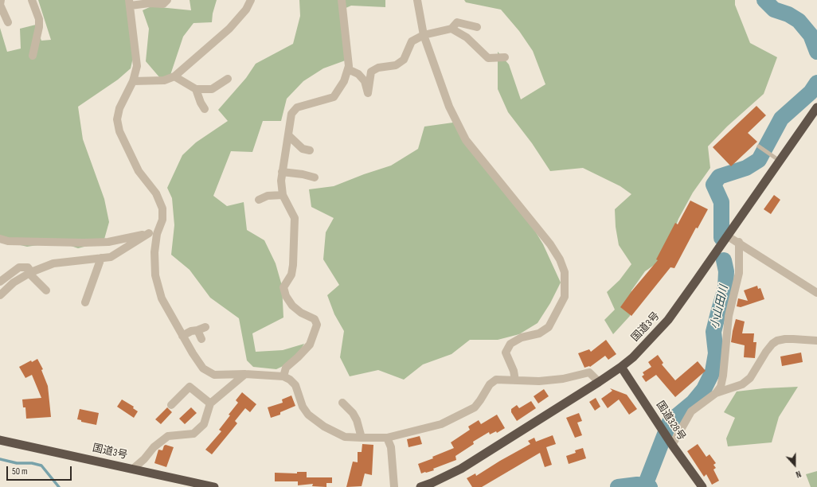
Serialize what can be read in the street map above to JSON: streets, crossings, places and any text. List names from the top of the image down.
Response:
{
  "streets": {
    "highway": ["国道3号", "国道328号"]
  },
  "crossings": [
    ["国道3号", "国道328号"]
  ],
  "water": ["小山田川"],
  "scale_bar": "50 m",
  "north": "bottom"
}
